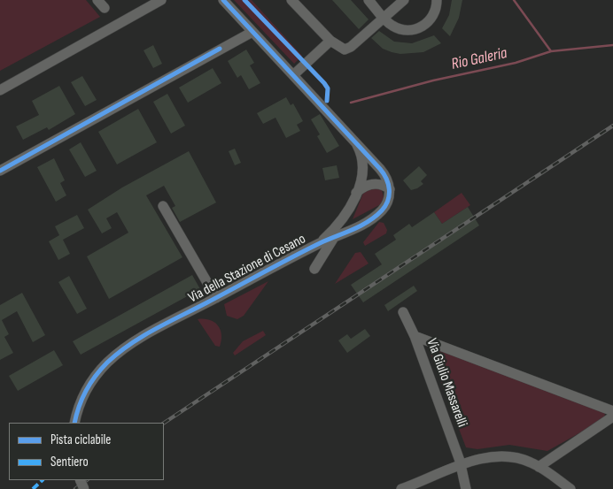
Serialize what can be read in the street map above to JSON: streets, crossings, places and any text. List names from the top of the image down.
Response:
{
  "streets": {
    "street": ["Via della Stazione di Cesano", "Via Giulio Massarelli"]
  },
  "water": ["Rio Galeria"],
  "legend": ["Pista ciclabile", "Sentiero"]
}
